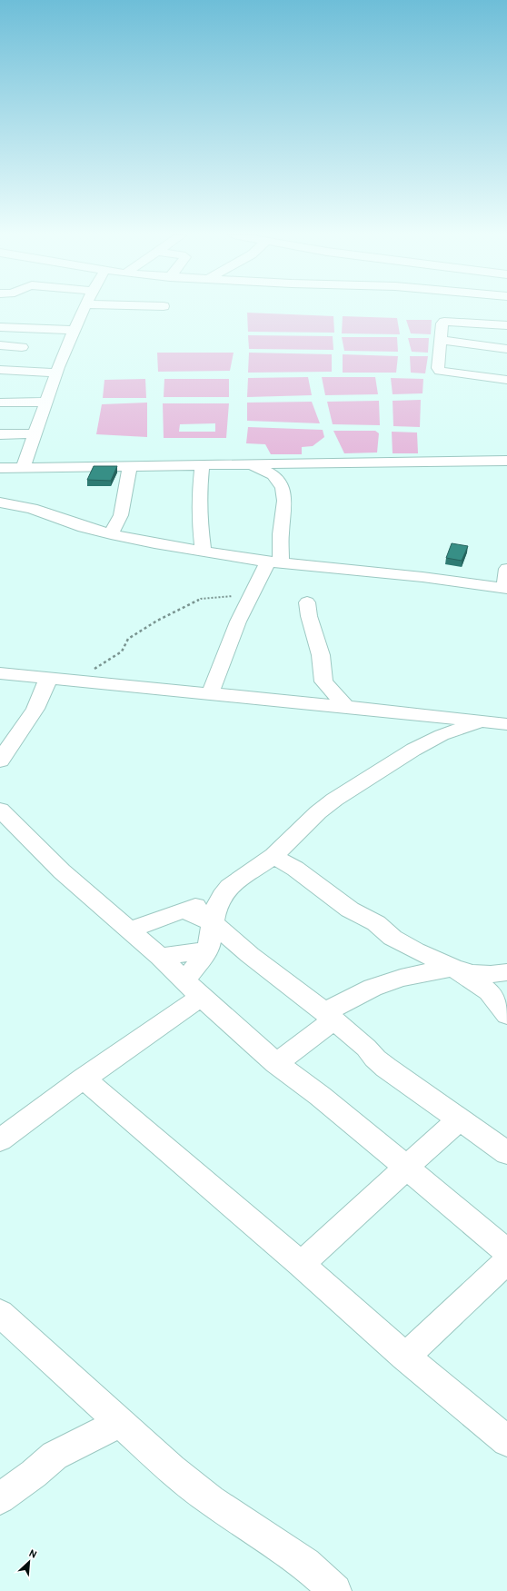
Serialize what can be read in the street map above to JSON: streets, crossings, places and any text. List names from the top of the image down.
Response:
{
  "north": "top right"
}
